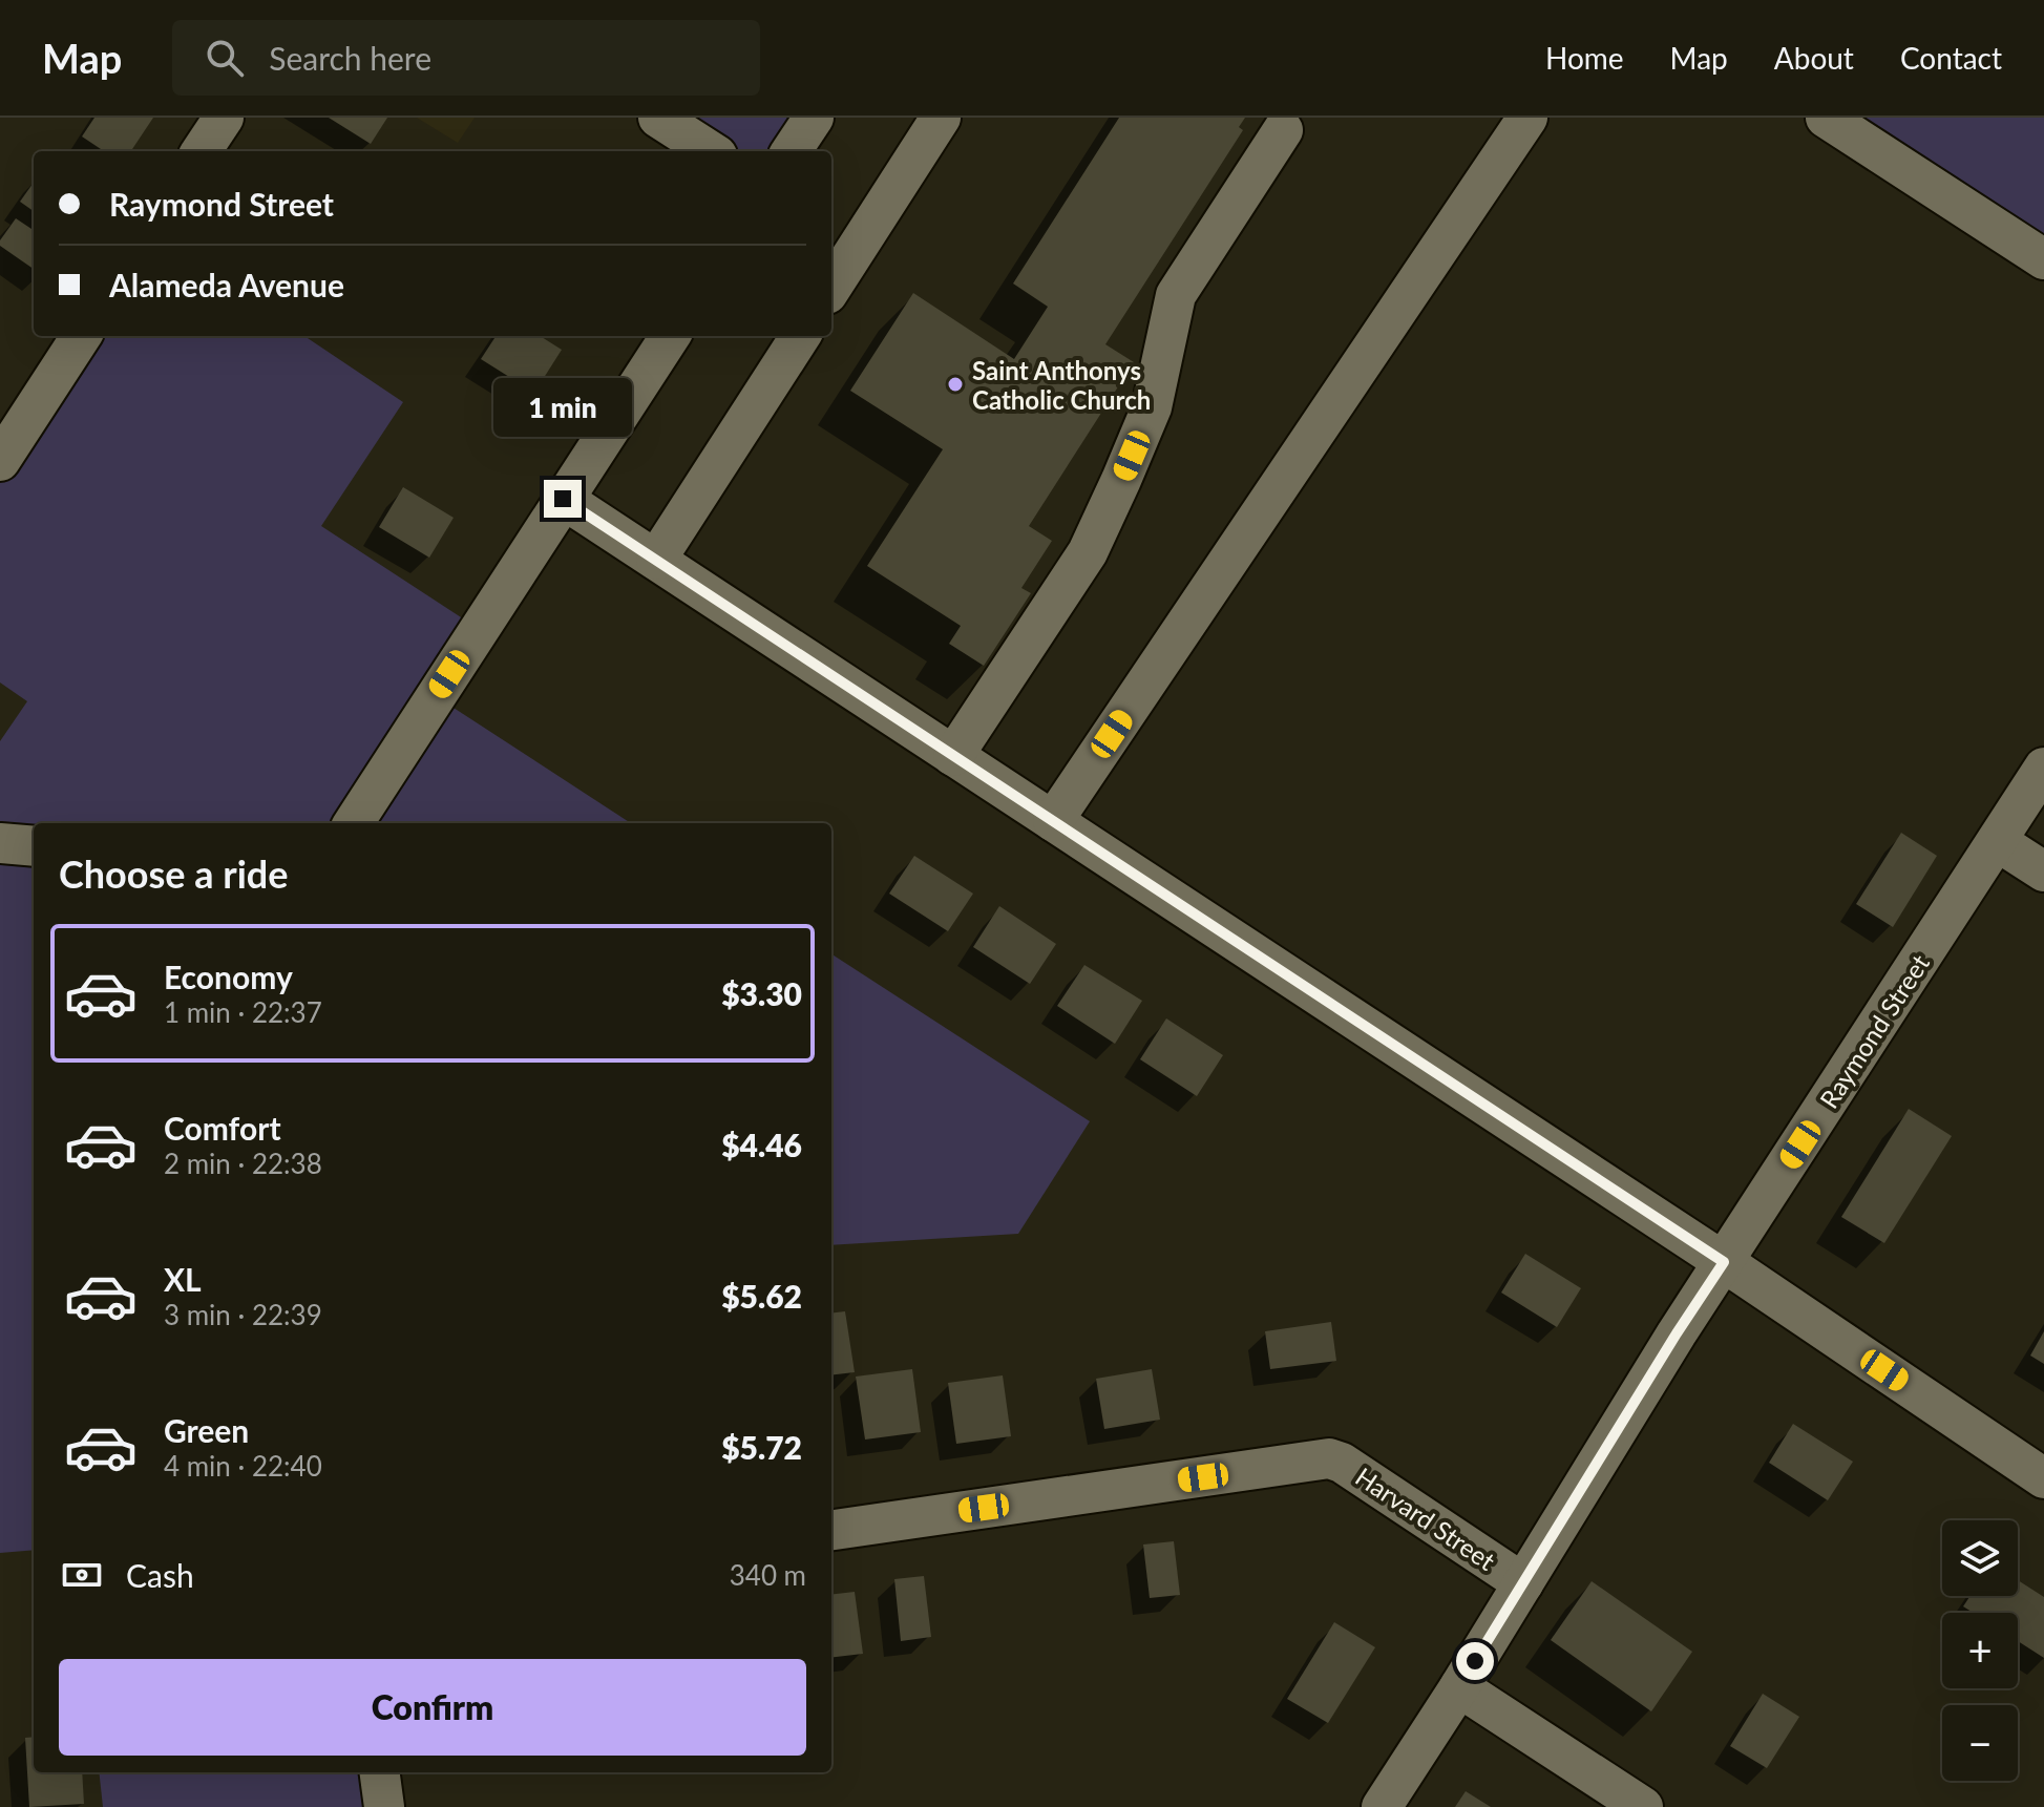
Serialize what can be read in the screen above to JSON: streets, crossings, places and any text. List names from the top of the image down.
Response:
{
  "streets": {
    "street": ["Raymond Street", "Harvard Street"]
  },
  "crossings": [
    ["Raymond Street", "Harvard Street"]
  ],
  "places": ["Saint Anthonys Catholic Church"],
  "page": {
    "header": "Map",
    "search": "Search here",
    "nav": [
      "Home",
      "Map",
      "About",
      "Contact"
    ],
    "banner": ["Raymond Street", "Alameda Avenue"],
    "bubble": "1 min",
    "heading": "Choose a ride",
    "list": [
      {
        "name": "Economy",
        "note": "1 min · 22:37",
        "value": "$3.30"
      },
      {
        "name": "Comfort",
        "note": "2 min · 22:38",
        "value": "$4.46"
      },
      {
        "name": "XL",
        "note": "3 min · 22:39",
        "value": "$5.62"
      },
      {
        "name": "Green",
        "note": "4 min · 22:40",
        "value": "$5.72"
      }
    ],
    "map_buttons": ["+", "−"],
    "pay": ["Cash", "340 m"],
    "buttons": "Confirm"
  }
}
